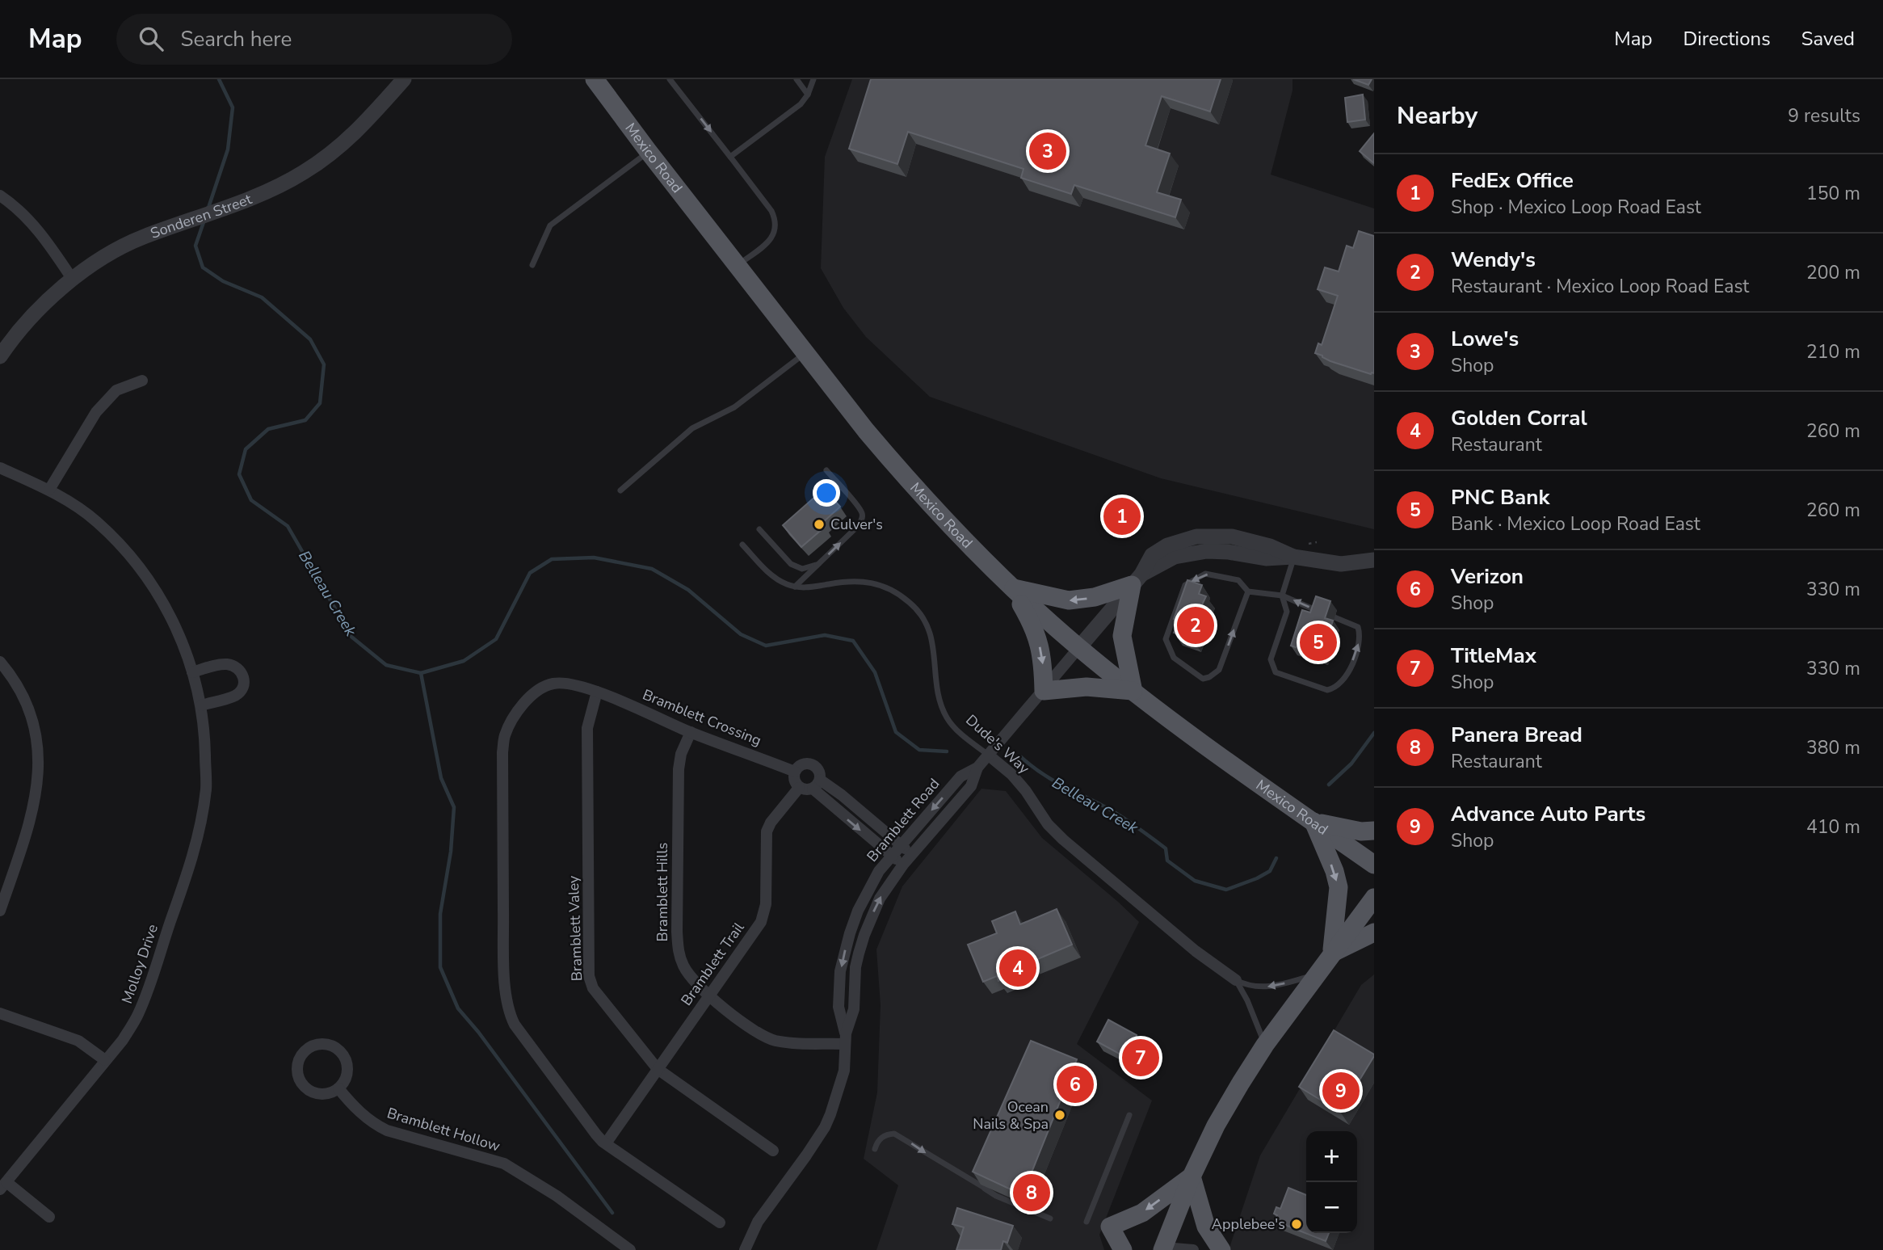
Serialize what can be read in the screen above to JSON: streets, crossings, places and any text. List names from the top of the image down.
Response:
{
  "streets": {
    "main road": ["Mexico Road"],
    "street": [
      "Sonderen Street",
      "Bramblett Crossing",
      "Dude's Way",
      "Bramblett Road",
      "Bramblett Hills",
      "Bramblett Valey",
      "Molloy Drive",
      "Bramblett Trail",
      "Bramblett Hollow"
    ]
  },
  "crossings": [
    ["Mexico Road", "Bramblett Road"],
    ["Bramblett Crossing", "Bramblett Hills"],
    ["Bramblett Crossing", "Bramblett Valey"],
    ["Bramblett Crossing", "Bramblett Trail"],
    ["Dude's Way", "Bramblett Road"],
    ["Bramblett Road", "Bramblett Hills"],
    ["Bramblett Hills", "Bramblett Trail"],
    ["Bramblett Valey", "Bramblett Trail"]
  ],
  "water": ["Belleau Creek"],
  "places": ["Culver's", "Ocean Nails & Spa", "Applebee's"],
  "page": {
    "header": "Map",
    "search": "Search here",
    "nav": ["Map", "Directions", "Saved"],
    "heading": ["Nearby", "9 results"],
    "pins": [
      "3",
      "1",
      "2",
      "5",
      "4",
      "7",
      "6",
      "9",
      "8"
    ],
    "list": [
      {
        "mark": "1",
        "name": "FedEx Office",
        "note": "Shop · Mexico Loop Road East",
        "value": "150 m"
      },
      {
        "mark": "2",
        "name": "Wendy's",
        "note": "Restaurant · Mexico Loop Road East",
        "value": "200 m"
      },
      {
        "mark": "3",
        "name": "Lowe's",
        "note": "Shop",
        "value": "210 m"
      },
      {
        "mark": "4",
        "name": "Golden Corral",
        "note": "Restaurant",
        "value": "260 m"
      },
      {
        "mark": "5",
        "name": "PNC Bank",
        "note": "Bank · Mexico Loop Road East",
        "value": "260 m"
      },
      {
        "mark": "6",
        "name": "Verizon",
        "note": "Shop",
        "value": "330 m"
      },
      {
        "mark": "7",
        "name": "TitleMax",
        "note": "Shop",
        "value": "330 m"
      },
      {
        "mark": "8",
        "name": "Panera Bread",
        "note": "Restaurant",
        "value": "380 m"
      },
      {
        "mark": "9",
        "name": "Advance Auto Parts",
        "note": "Shop",
        "value": "410 m"
      }
    ],
    "map_buttons": ["+", "−"]
  }
}
